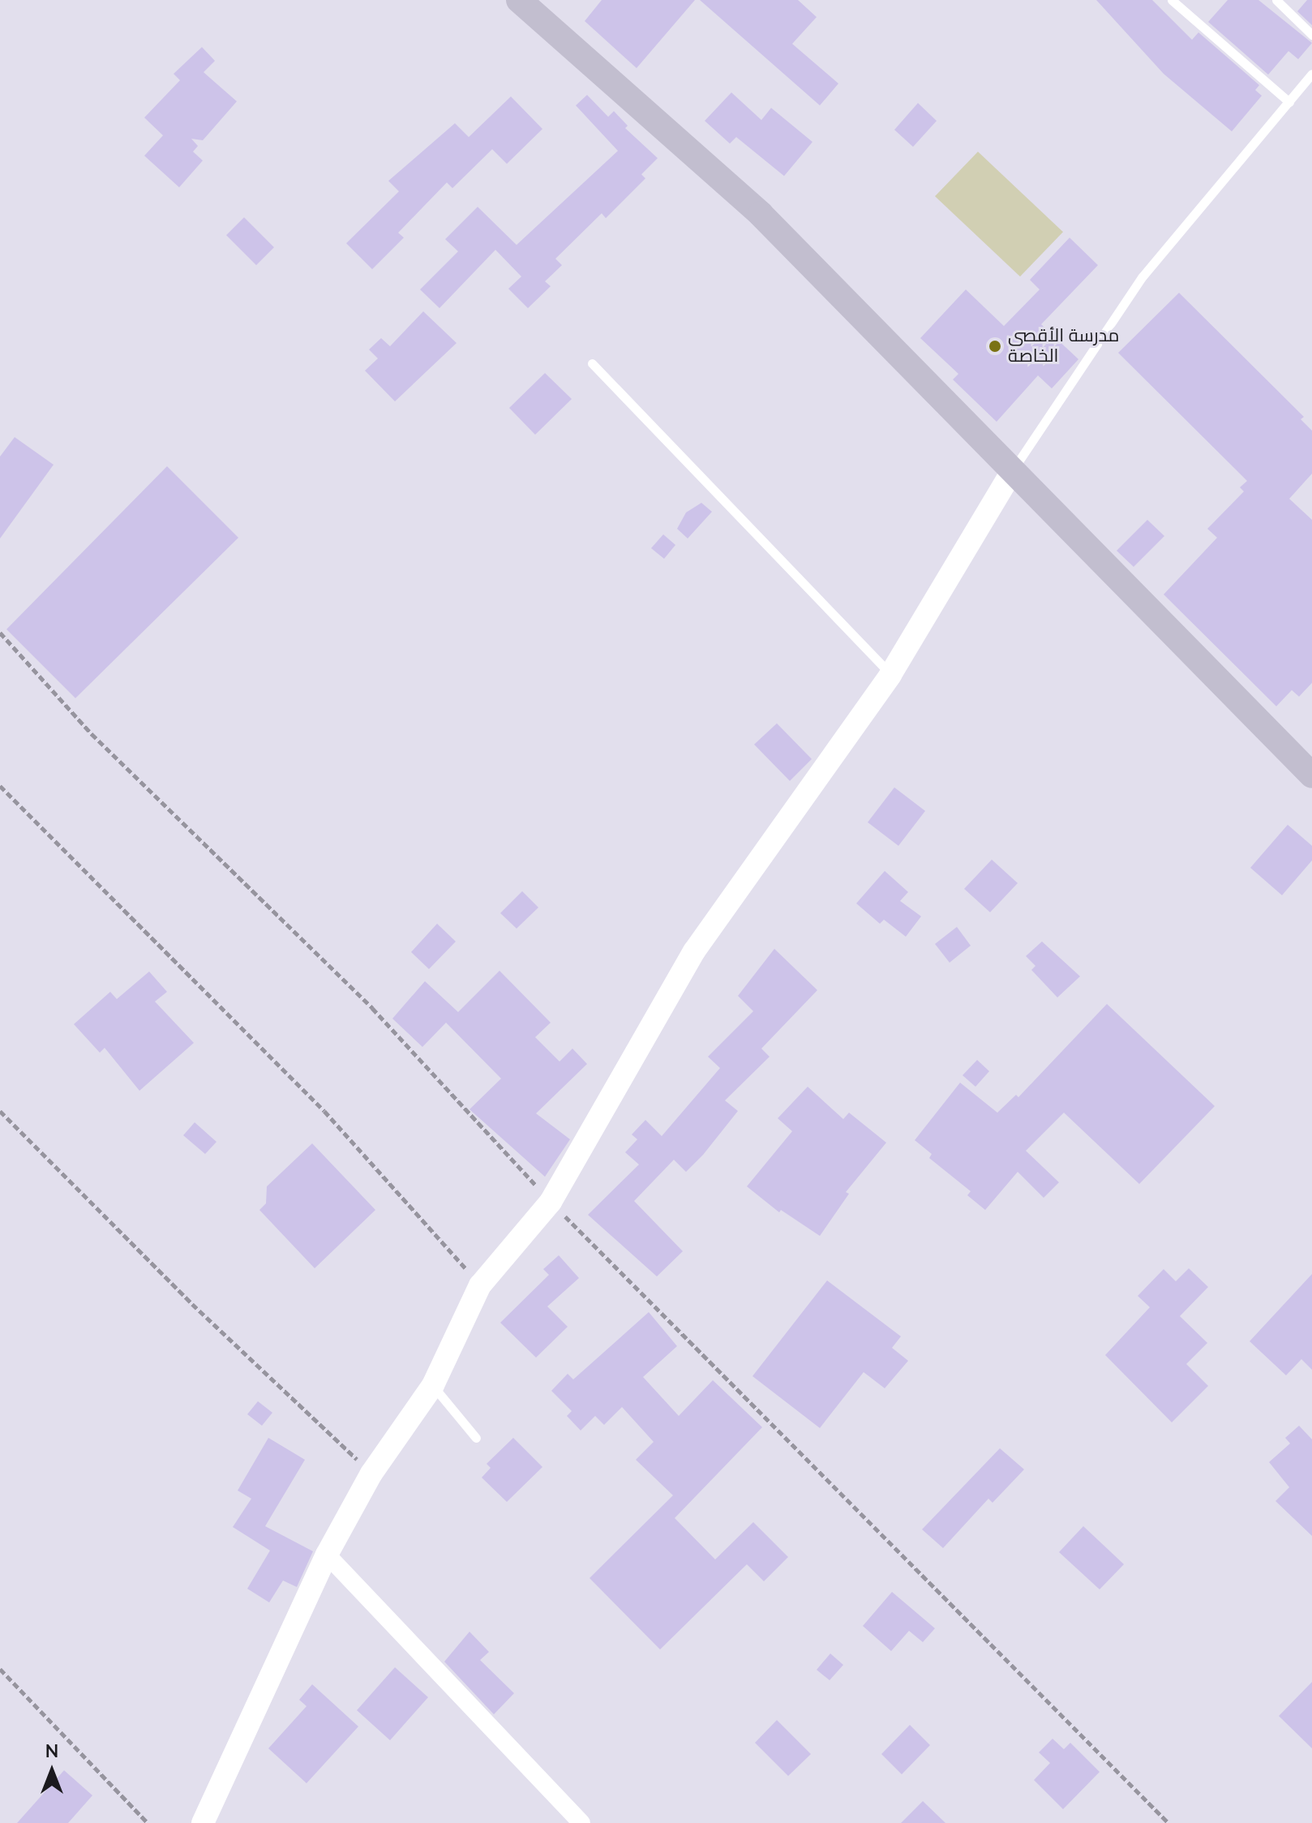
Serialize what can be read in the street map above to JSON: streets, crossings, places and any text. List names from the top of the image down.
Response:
{
  "places": ["مدرسة الأقصى الخاصة"],
  "north": "top"
}
